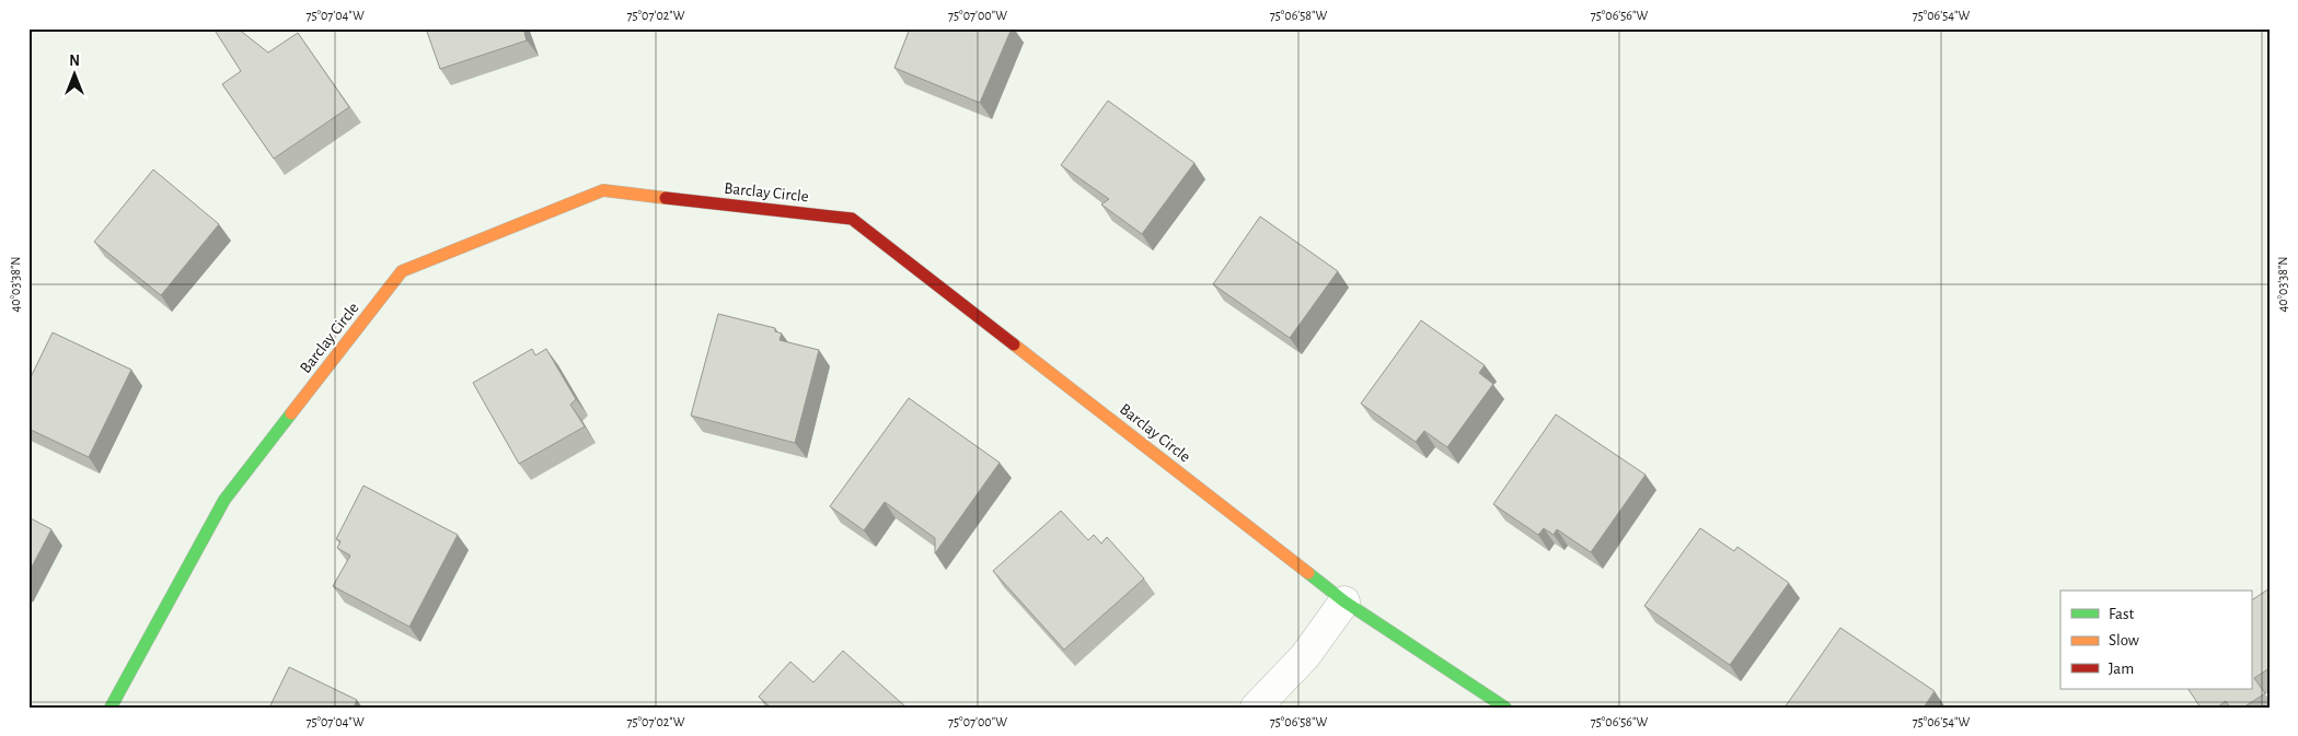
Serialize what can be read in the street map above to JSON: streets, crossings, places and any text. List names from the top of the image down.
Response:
{
  "streets": {
    "street": ["Barclay Circle"]
  },
  "legend": ["Fast", "Slow", "Jam"],
  "north": "top",
  "coordinates": [
    "75°07'04\"W",
    "75°07'02\"W",
    "75°07'00\"W",
    "75°06'58\"W",
    "75°06'56\"W",
    "75°06'54\"W",
    "40°03'38\"N"
  ]
}
